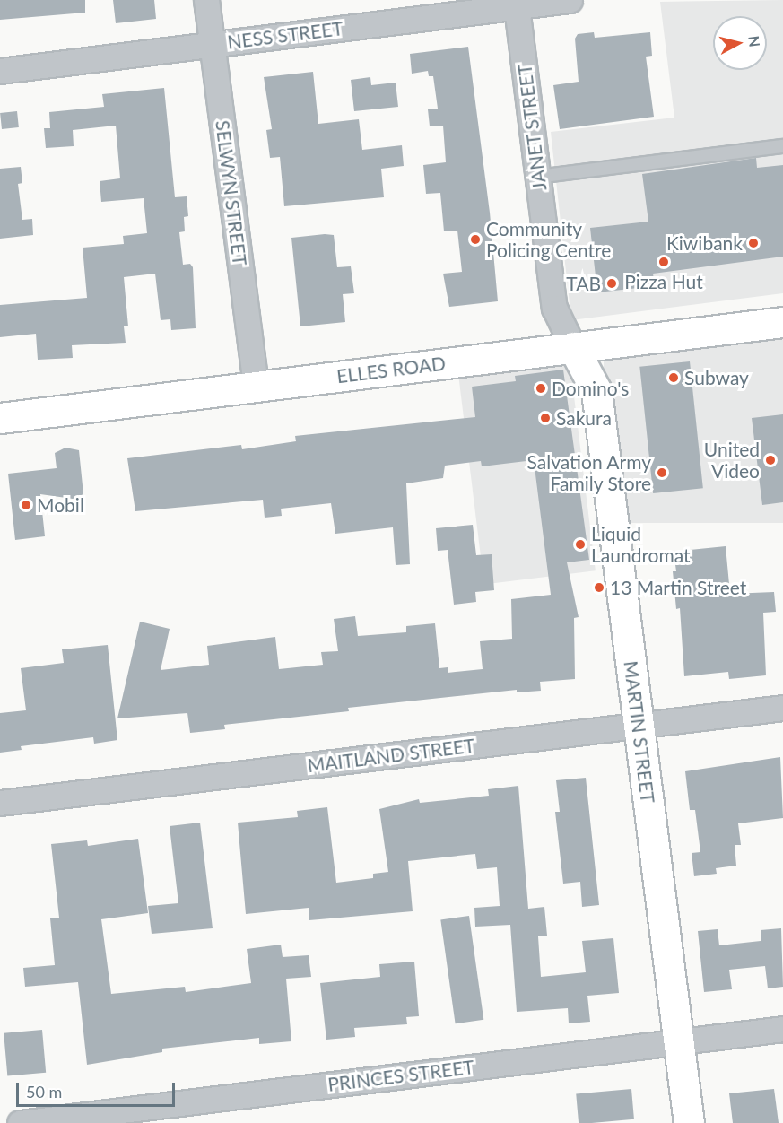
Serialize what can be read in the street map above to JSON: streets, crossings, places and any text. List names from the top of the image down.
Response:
{
  "streets": {
    "main road": ["ELLES ROAD", "MARTIN STREET"],
    "street": [
      "NESS STREET",
      "JANET STREET",
      "SELWYN STREET",
      "MAITLAND STREET",
      "PRINCES STREET"
    ]
  },
  "crossings": [
    ["NESS STREET", "JANET STREET"],
    ["NESS STREET", "SELWYN STREET"],
    ["JANET STREET", "ELLES ROAD"],
    ["JANET STREET", "MARTIN STREET"],
    ["SELWYN STREET", "ELLES ROAD"],
    ["ELLES ROAD", "MARTIN STREET"],
    ["MARTIN STREET", "MAITLAND STREET"],
    ["MARTIN STREET", "PRINCES STREET"]
  ],
  "places": [
    "Community Policing Centre",
    "Kiwibank",
    "Pizza Hut",
    "TAB",
    "Subway",
    "Domino's",
    "Sakura",
    "United Video",
    "Salvation Army Family Store",
    "Mobil",
    "Liquid Laundromat",
    "13 Martin Street"
  ],
  "scale_bar": "50 m",
  "north": "right"
}
